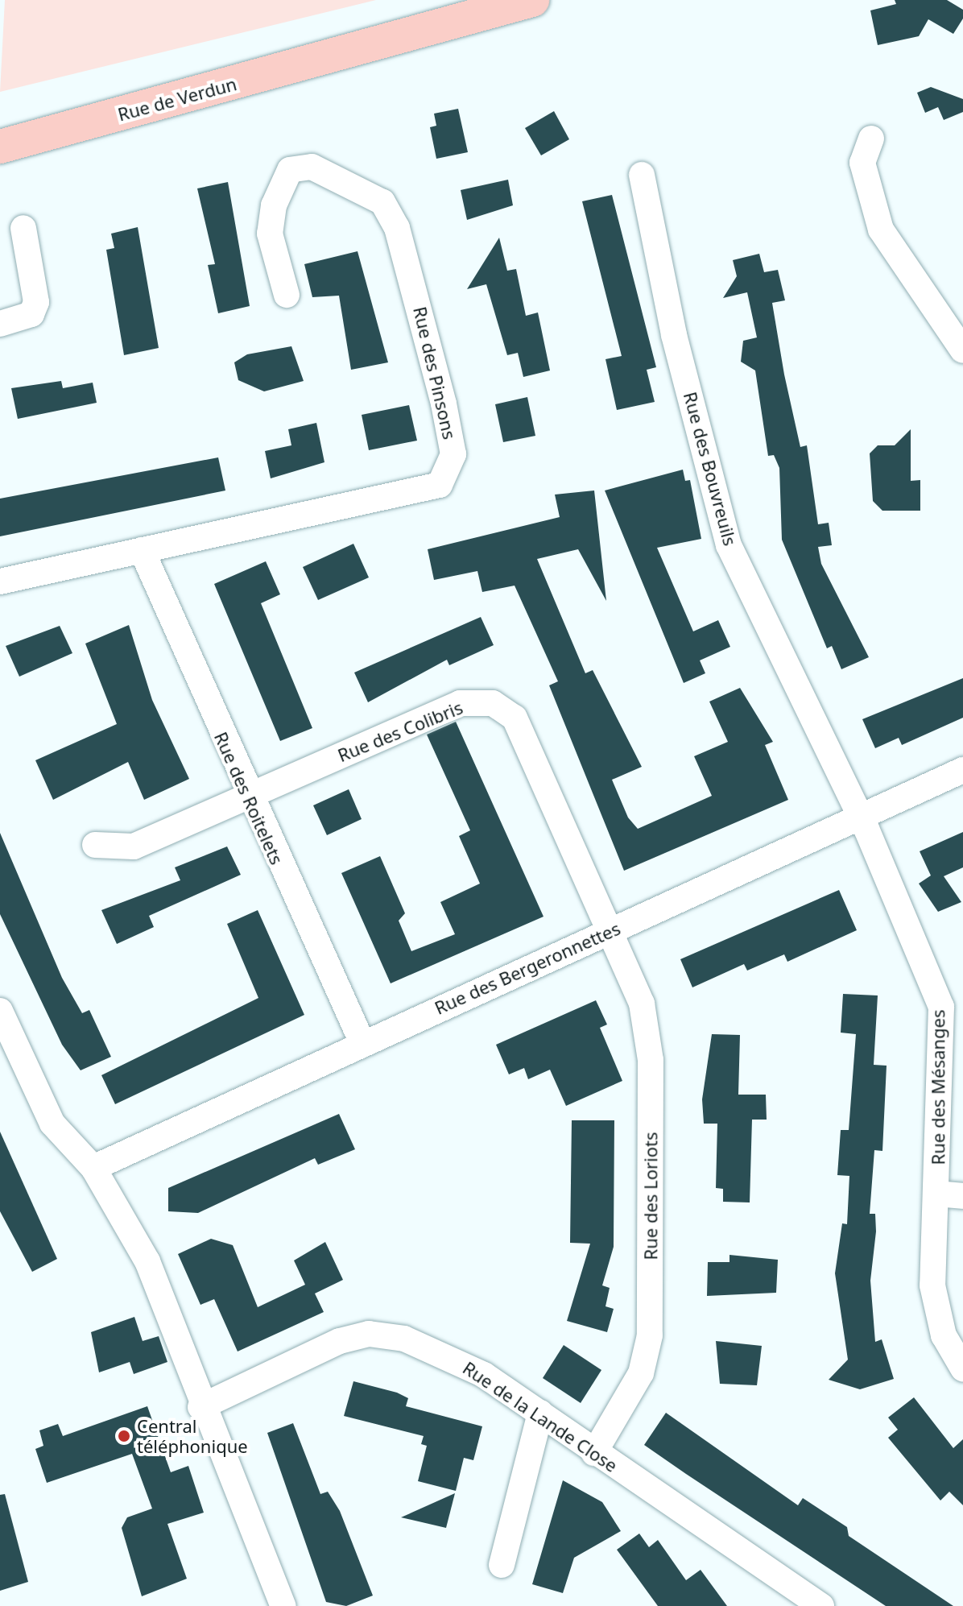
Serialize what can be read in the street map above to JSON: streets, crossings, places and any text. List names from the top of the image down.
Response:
{
  "streets": {
    "main road": ["Rue de Verdun"],
    "street": [
      "Rue des Pinsons",
      "Rue des Bouvreuils",
      "Rue des Colibris",
      "Rue des Roitelets",
      "Rue des Bergeronnettes",
      "Rue des Mésanges",
      "Rue des Loriots",
      "Rue de la Lande Close"
    ]
  },
  "crossings": [
    ["Rue des Pinsons", "Rue des Roitelets"],
    ["Rue des Bouvreuils", "Rue des Bergeronnettes"],
    ["Rue des Bouvreuils", "Rue des Mésanges"],
    ["Rue des Colibris", "Rue des Roitelets"],
    ["Rue des Colibris", "Rue des Bergeronnettes"],
    ["Rue des Colibris", "Rue des Loriots"],
    ["Rue des Roitelets", "Rue des Bergeronnettes"],
    ["Rue des Bergeronnettes", "Rue des Mésanges"],
    ["Rue des Bergeronnettes", "Rue des Loriots"],
    ["Rue des Loriots", "Rue de la Lande Close"]
  ],
  "places": ["Central téléphonique"]
}
